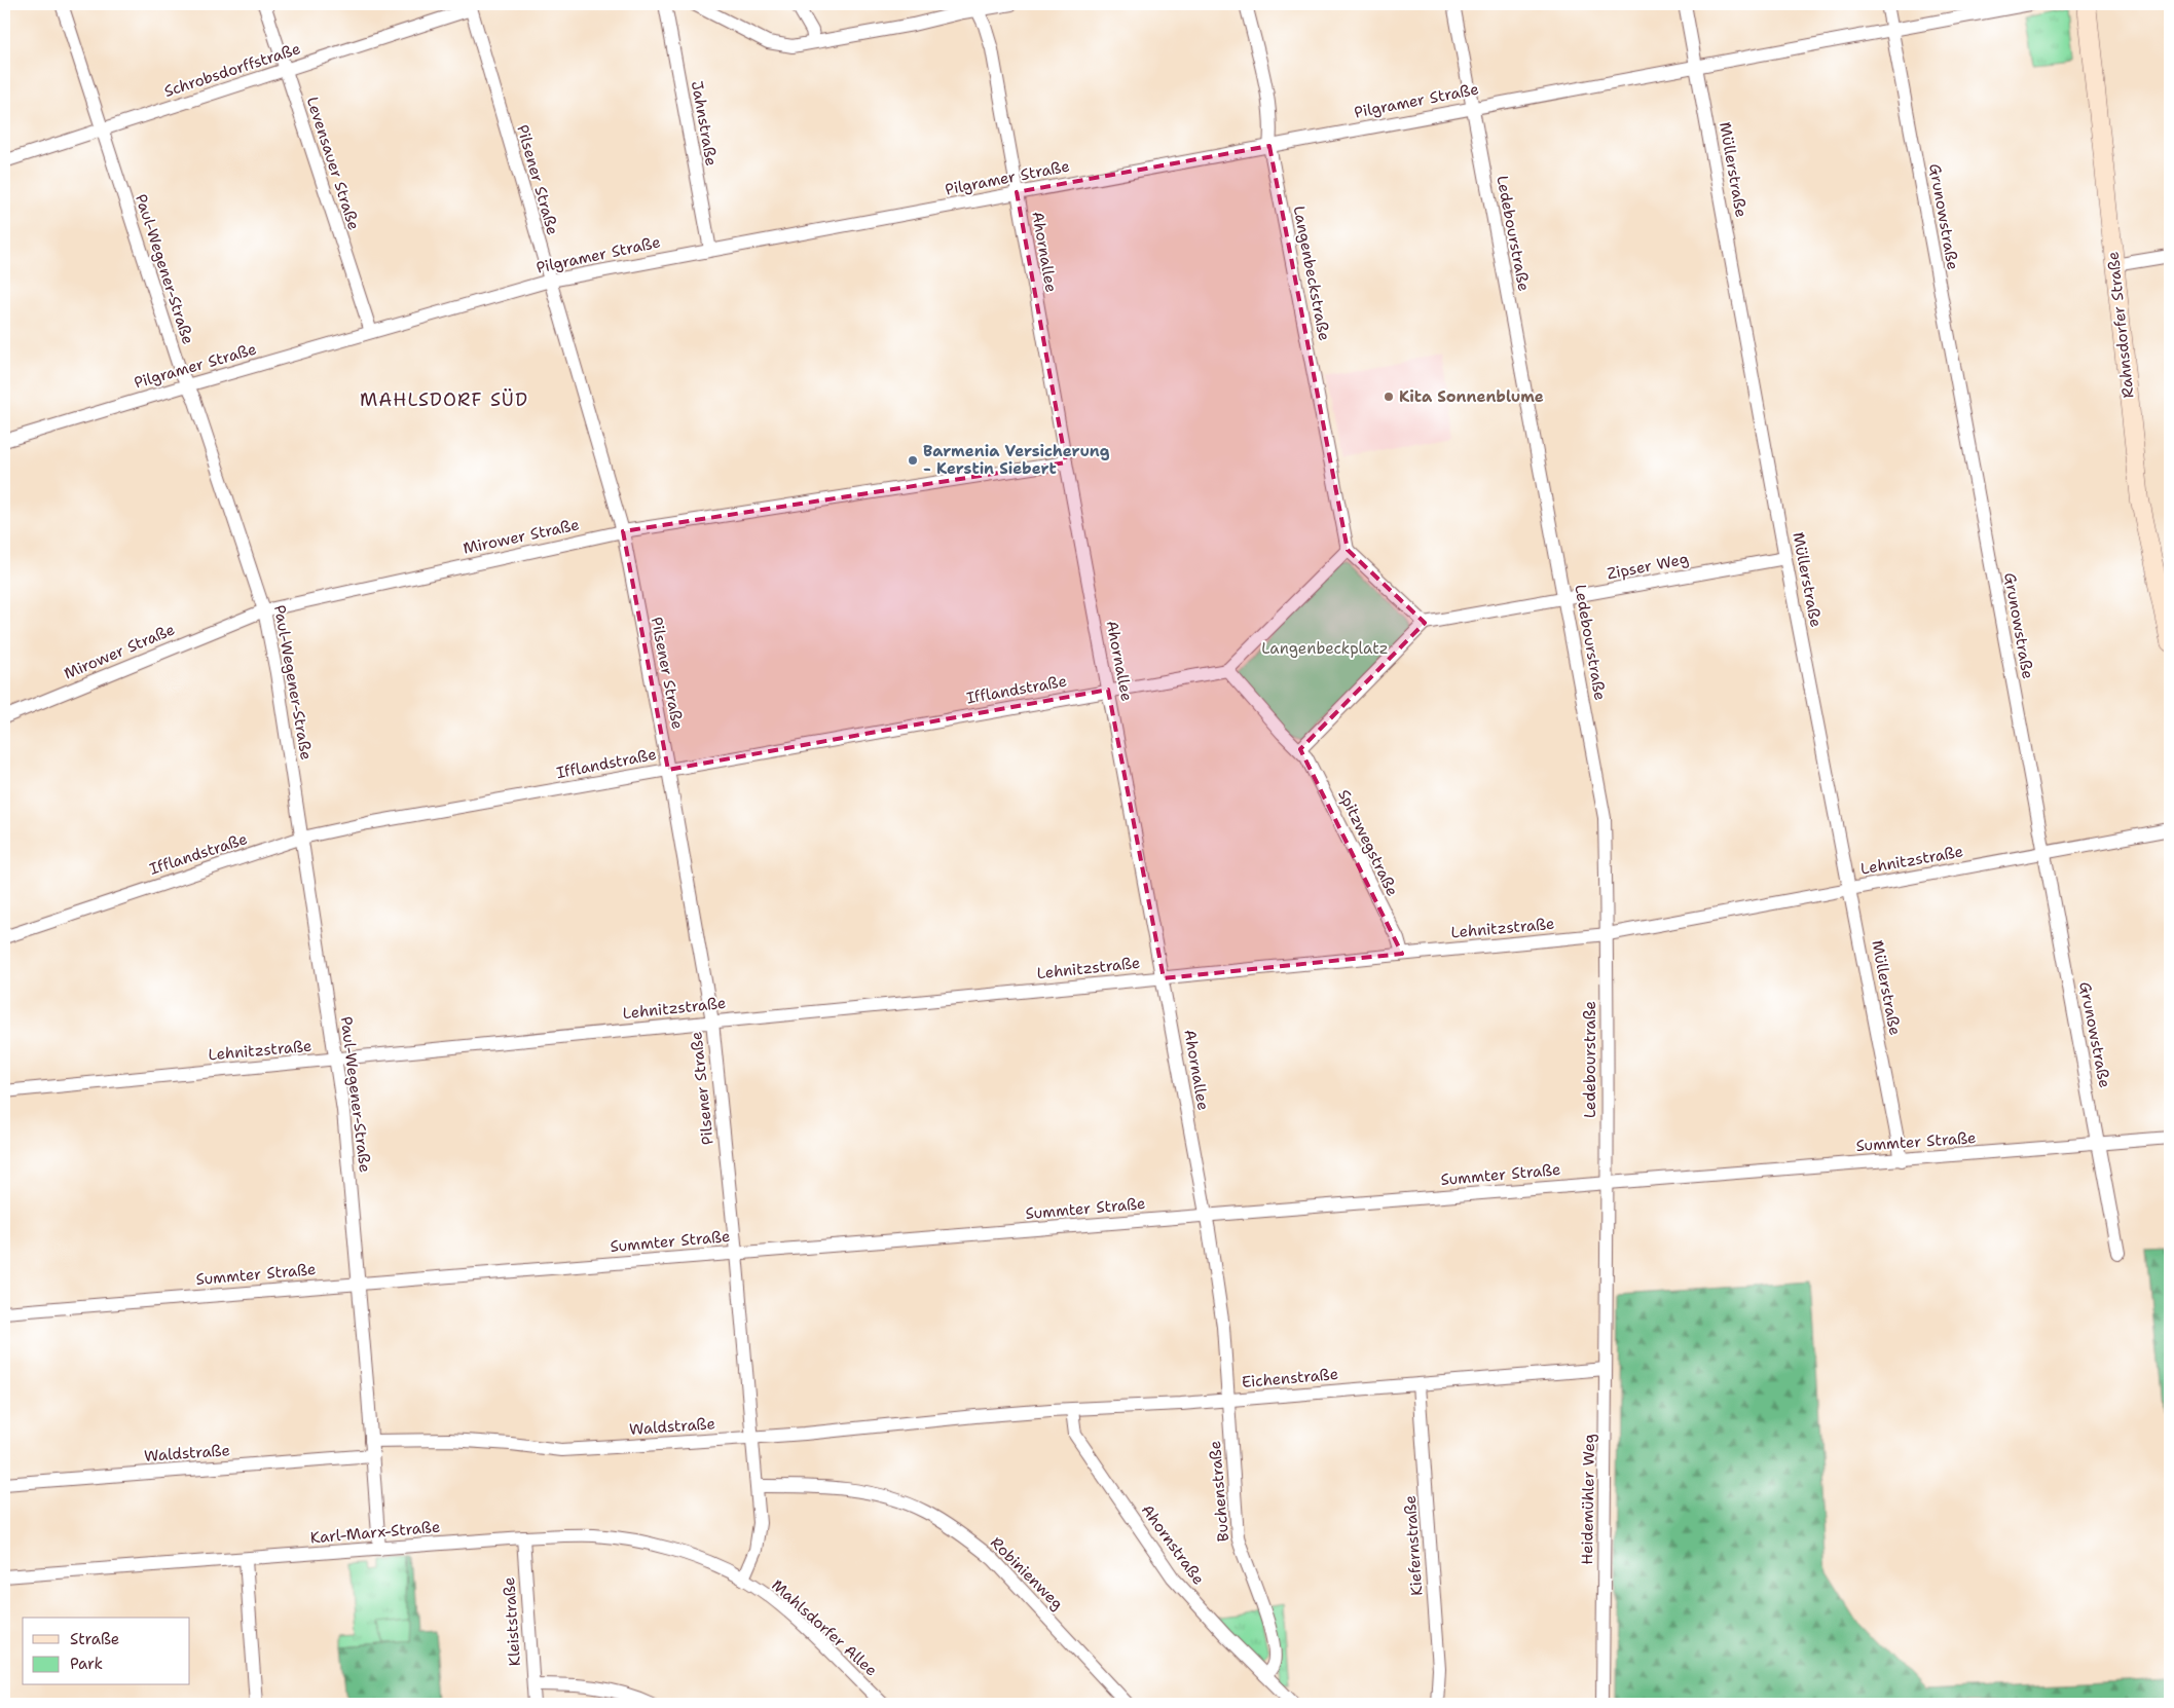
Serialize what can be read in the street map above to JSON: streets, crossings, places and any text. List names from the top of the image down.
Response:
{
  "streets": {
    "street": [
      "Schrobsdorffstraße",
      "Pilgramer Straße",
      "Jahnstraße",
      "Levensauer Straße",
      "Müllerstraße",
      "Pilsener Straße",
      "Grunowstraße",
      "Ledebourstraße",
      "Ahornallee",
      "Paul-Wegener-Straße",
      "Langenbeckstraße",
      "Rahnsdorfer Straße",
      "Mirower Straße",
      "Zipser Weg",
      "Ifflandstraße",
      "Spitzwegstraße",
      "Lehnitzstraße",
      "Summter Straße",
      "Eichenstraße",
      "Waldstraße",
      "Buchenstraße",
      "Heidemühler Weg",
      "Karl-Marx-Straße",
      "Ahornstraße",
      "Kiefernstraße",
      "Robinienweg",
      "Kleiststraße",
      "Mahlsdorfer Allee"
    ]
  },
  "crossings": [
    ["Schrobsdorffstraße", "Levensauer Straße"],
    ["Schrobsdorffstraße", "Pilsener Straße"],
    ["Schrobsdorffstraße", "Paul-Wegener-Straße"],
    ["Pilgramer Straße", "Jahnstraße"],
    ["Pilgramer Straße", "Levensauer Straße"],
    ["Pilgramer Straße", "Müllerstraße"],
    ["Pilgramer Straße", "Pilsener Straße"],
    ["Pilgramer Straße", "Grunowstraße"],
    ["Pilgramer Straße", "Ledebourstraße"],
    ["Pilgramer Straße", "Ahornallee"],
    ["Pilgramer Straße", "Paul-Wegener-Straße"],
    ["Pilgramer Straße", "Langenbeckstraße"],
    ["Müllerstraße", "Zipser Weg"],
    ["Müllerstraße", "Lehnitzstraße"],
    ["Müllerstraße", "Summter Straße"],
    ["Pilsener Straße", "Mirower Straße"],
    ["Pilsener Straße", "Ifflandstraße"],
    ["Pilsener Straße", "Lehnitzstraße"],
    ["Pilsener Straße", "Summter Straße"],
    ["Pilsener Straße", "Waldstraße"],
    ["Grunowstraße", "Lehnitzstraße"],
    ["Grunowstraße", "Summter Straße"],
    ["Ledebourstraße", "Zipser Weg"],
    ["Ledebourstraße", "Lehnitzstraße"],
    ["Ledebourstraße", "Summter Straße"],
    ["Ledebourstraße", "Heidemühler Weg"],
    ["Ahornallee", "Mirower Straße"],
    ["Ahornallee", "Ifflandstraße"],
    ["Ahornallee", "Lehnitzstraße"],
    ["Ahornallee", "Summter Straße"],
    ["Ahornallee", "Buchenstraße"],
    ["Paul-Wegener-Straße", "Mirower Straße"],
    ["Paul-Wegener-Straße", "Ifflandstraße"],
    ["Paul-Wegener-Straße", "Lehnitzstraße"],
    ["Paul-Wegener-Straße", "Summter Straße"],
    ["Paul-Wegener-Straße", "Waldstraße"],
    ["Paul-Wegener-Straße", "Karl-Marx-Straße"],
    ["Spitzwegstraße", "Lehnitzstraße"],
    ["Eichenstraße", "Waldstraße"],
    ["Eichenstraße", "Buchenstraße"],
    ["Eichenstraße", "Heidemühler Weg"],
    ["Eichenstraße", "Ahornstraße"],
    ["Eichenstraße", "Kiefernstraße"],
    ["Buchenstraße", "Ahornstraße"],
    ["Karl-Marx-Straße", "Kleiststraße"],
    ["Karl-Marx-Straße", "Mahlsdorfer Allee"]
  ],
  "districts": ["MAHLSDORF SÜD"],
  "parks": ["Langenbeckplatz"],
  "places": ["Kita Sonnenblume", "Barmenia Versicherung - Kerstin Siebert"],
  "legend": ["Straße", "Park"]
}
